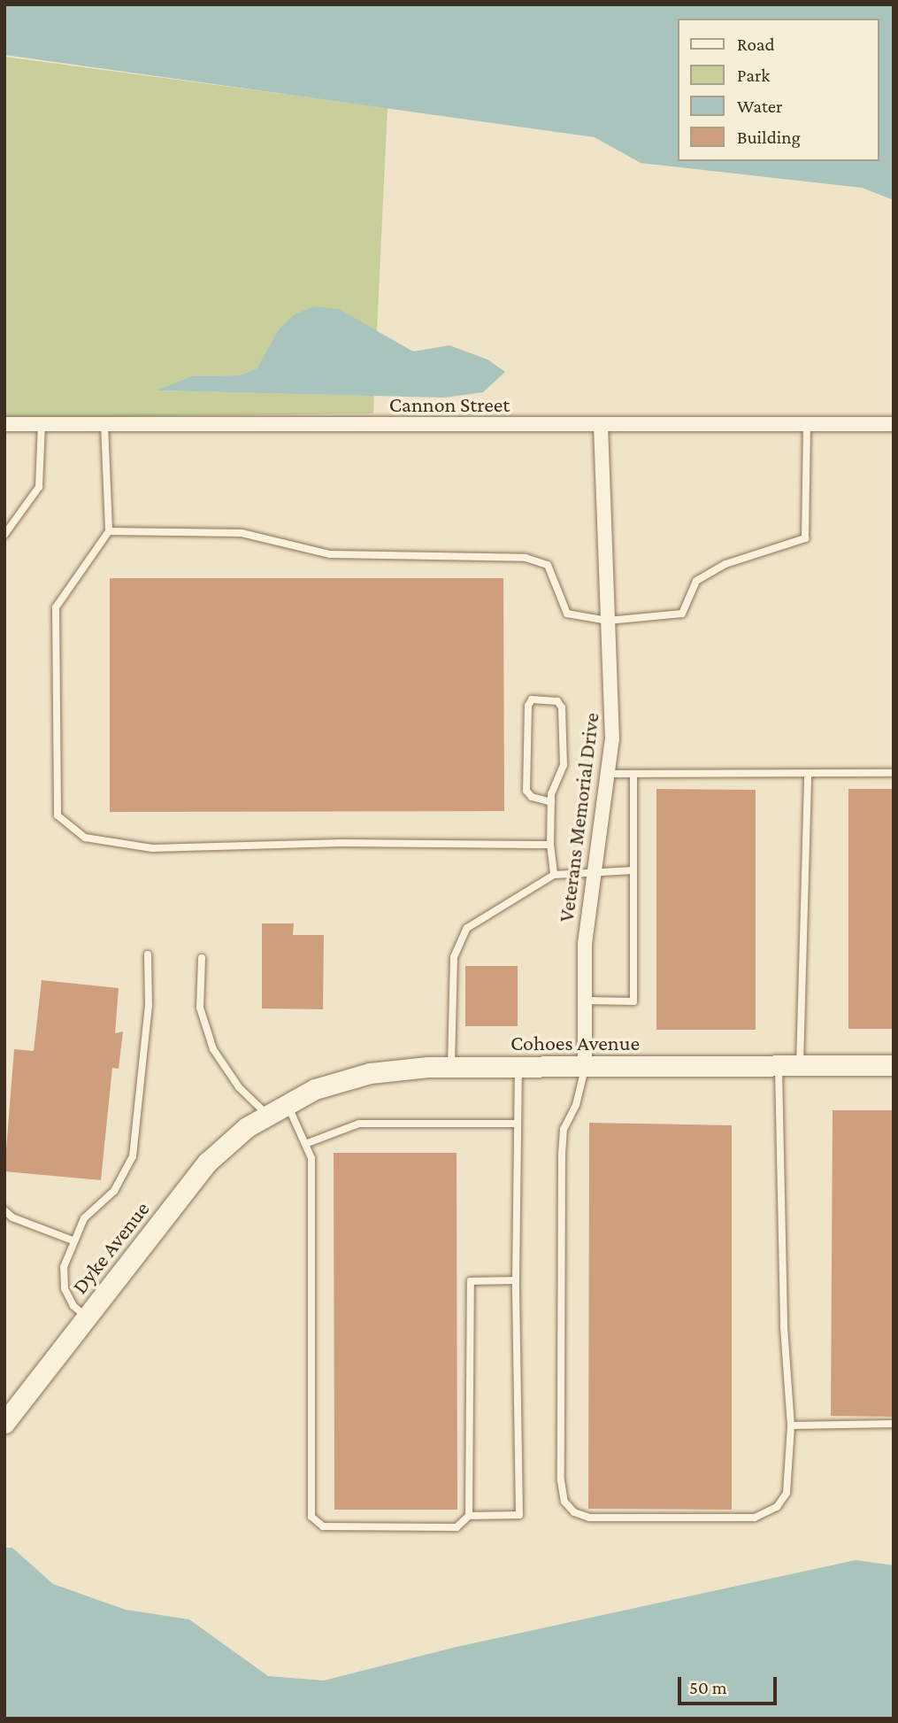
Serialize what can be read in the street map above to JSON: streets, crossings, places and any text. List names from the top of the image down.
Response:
{
  "streets": {
    "street": [
      "Cannon Street",
      "Veterans Memorial Drive",
      "Cohoes Avenue",
      "Dyke Avenue"
    ]
  },
  "crossings": [
    ["Cannon Street", "Veterans Memorial Drive"],
    ["Veterans Memorial Drive", "Cohoes Avenue"],
    ["Cohoes Avenue", "Dyke Avenue"]
  ],
  "legend": [
    "Road",
    "Park",
    "Water",
    "Building"
  ],
  "scale_bar": "50 m"
}
